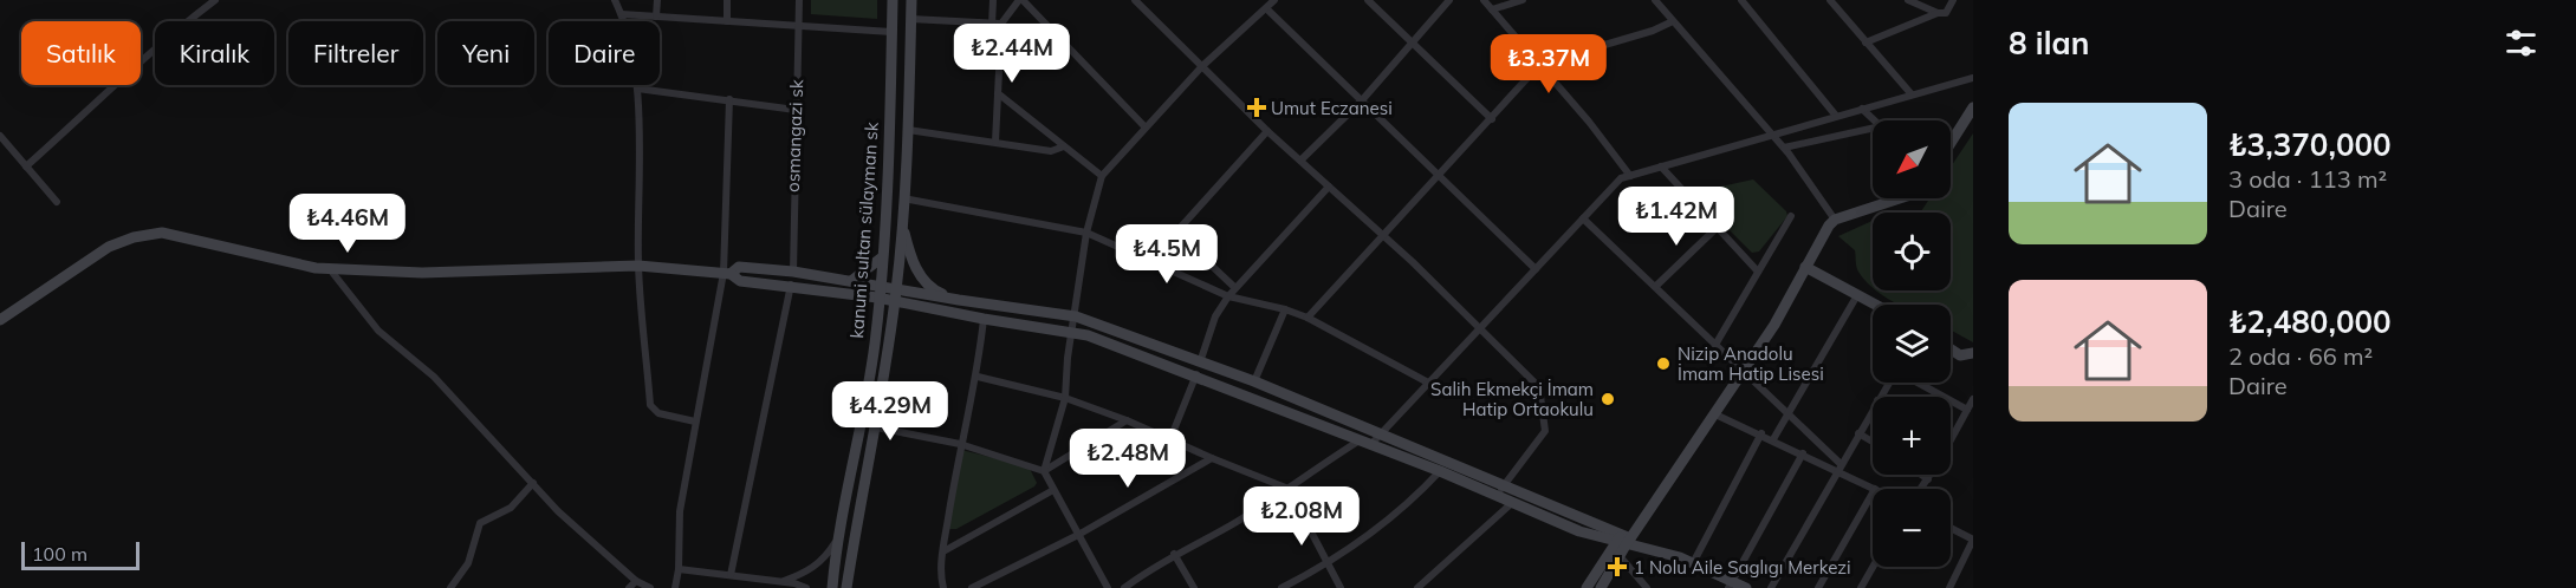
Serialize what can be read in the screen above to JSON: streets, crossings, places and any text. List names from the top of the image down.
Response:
{
  "streets": {
    "street": ["osmangazi sk", "kanuni sultan sülayman sk"]
  },
  "places": {
    "health": ["Umut Eczanesi", "1 Nolu Aile Saglıgı Merkezi"],
    "other": ["Nizip Anadolu İmam Hatip Lisesi", "Salih Ekmekçi İmam Hatip Ortaokulu"]
  },
  "scale_bar": "100 m",
  "north": "bottom left",
  "page": {
    "heading": "8 ilan",
    "chip": [
      "Satılık",
      "Kiralık",
      "Filtreler",
      "Yeni",
      "Daire"
    ],
    "price": [
      "₺2.44M",
      "₺3.37M",
      "₺1.42M",
      "₺4.46M",
      "₺4.5M",
      "₺4.29M",
      "₺2.48M",
      "₺2.08M"
    ],
    "list": [
      {
        "name": "₺3,370,000",
        "note": "3 oda · 113 m² · Daire"
      },
      {
        "name": "₺2,480,000",
        "note": "2 oda · 66 m² · Daire"
      }
    ],
    "map_buttons": ["+", "−"],
    "scale": "100 m"
  }
}
